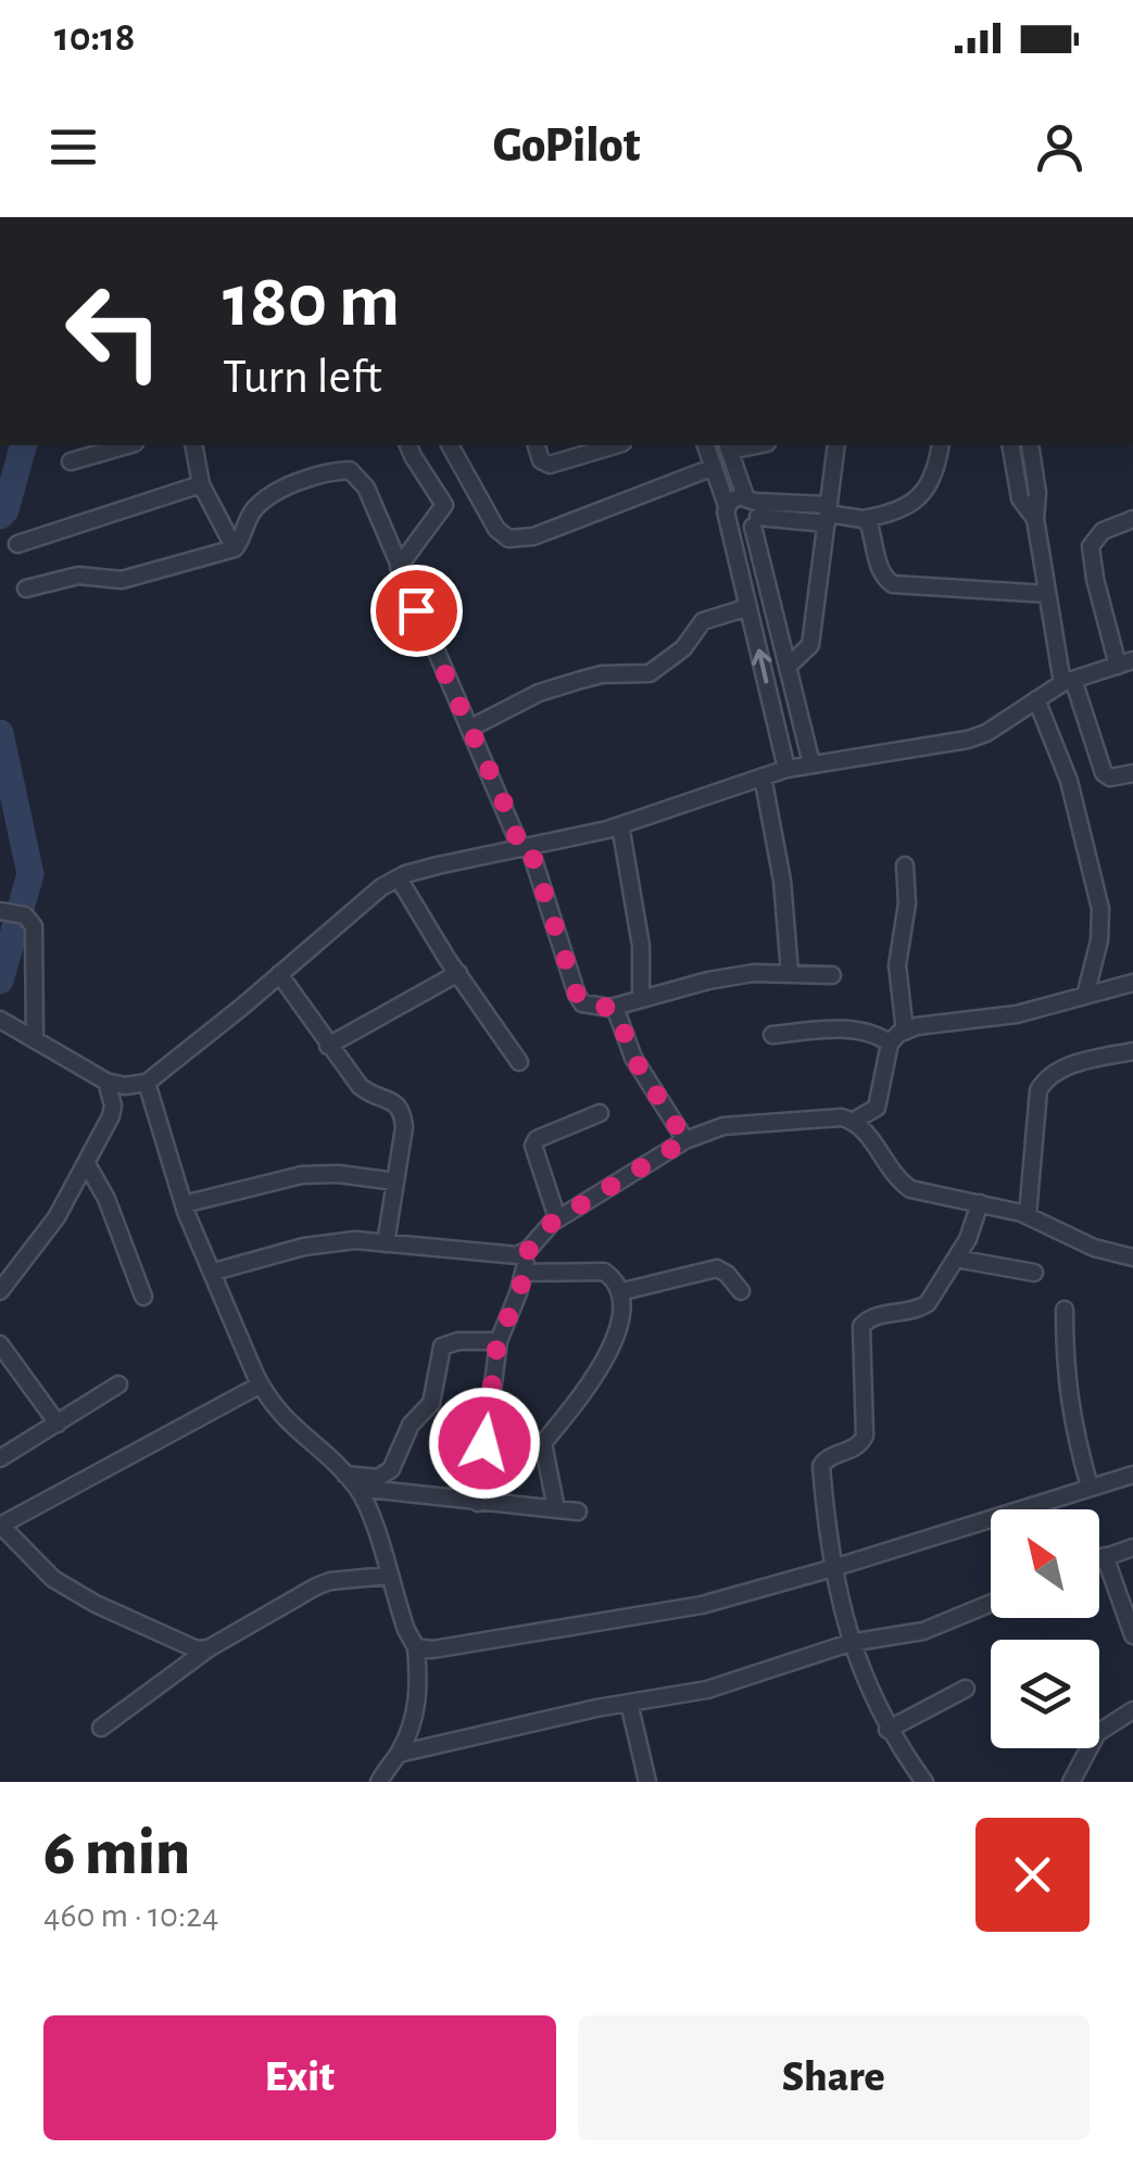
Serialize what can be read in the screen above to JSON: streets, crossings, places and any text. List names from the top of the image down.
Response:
{
  "north": "top left",
  "page": {
    "status": "10:18",
    "header": "GoPilot",
    "turn": ["180 m", "Turn left"],
    "heading": ["6 min", "460 m · 10:24"],
    "buttons": ["Exit", "Share"]
  }
}
